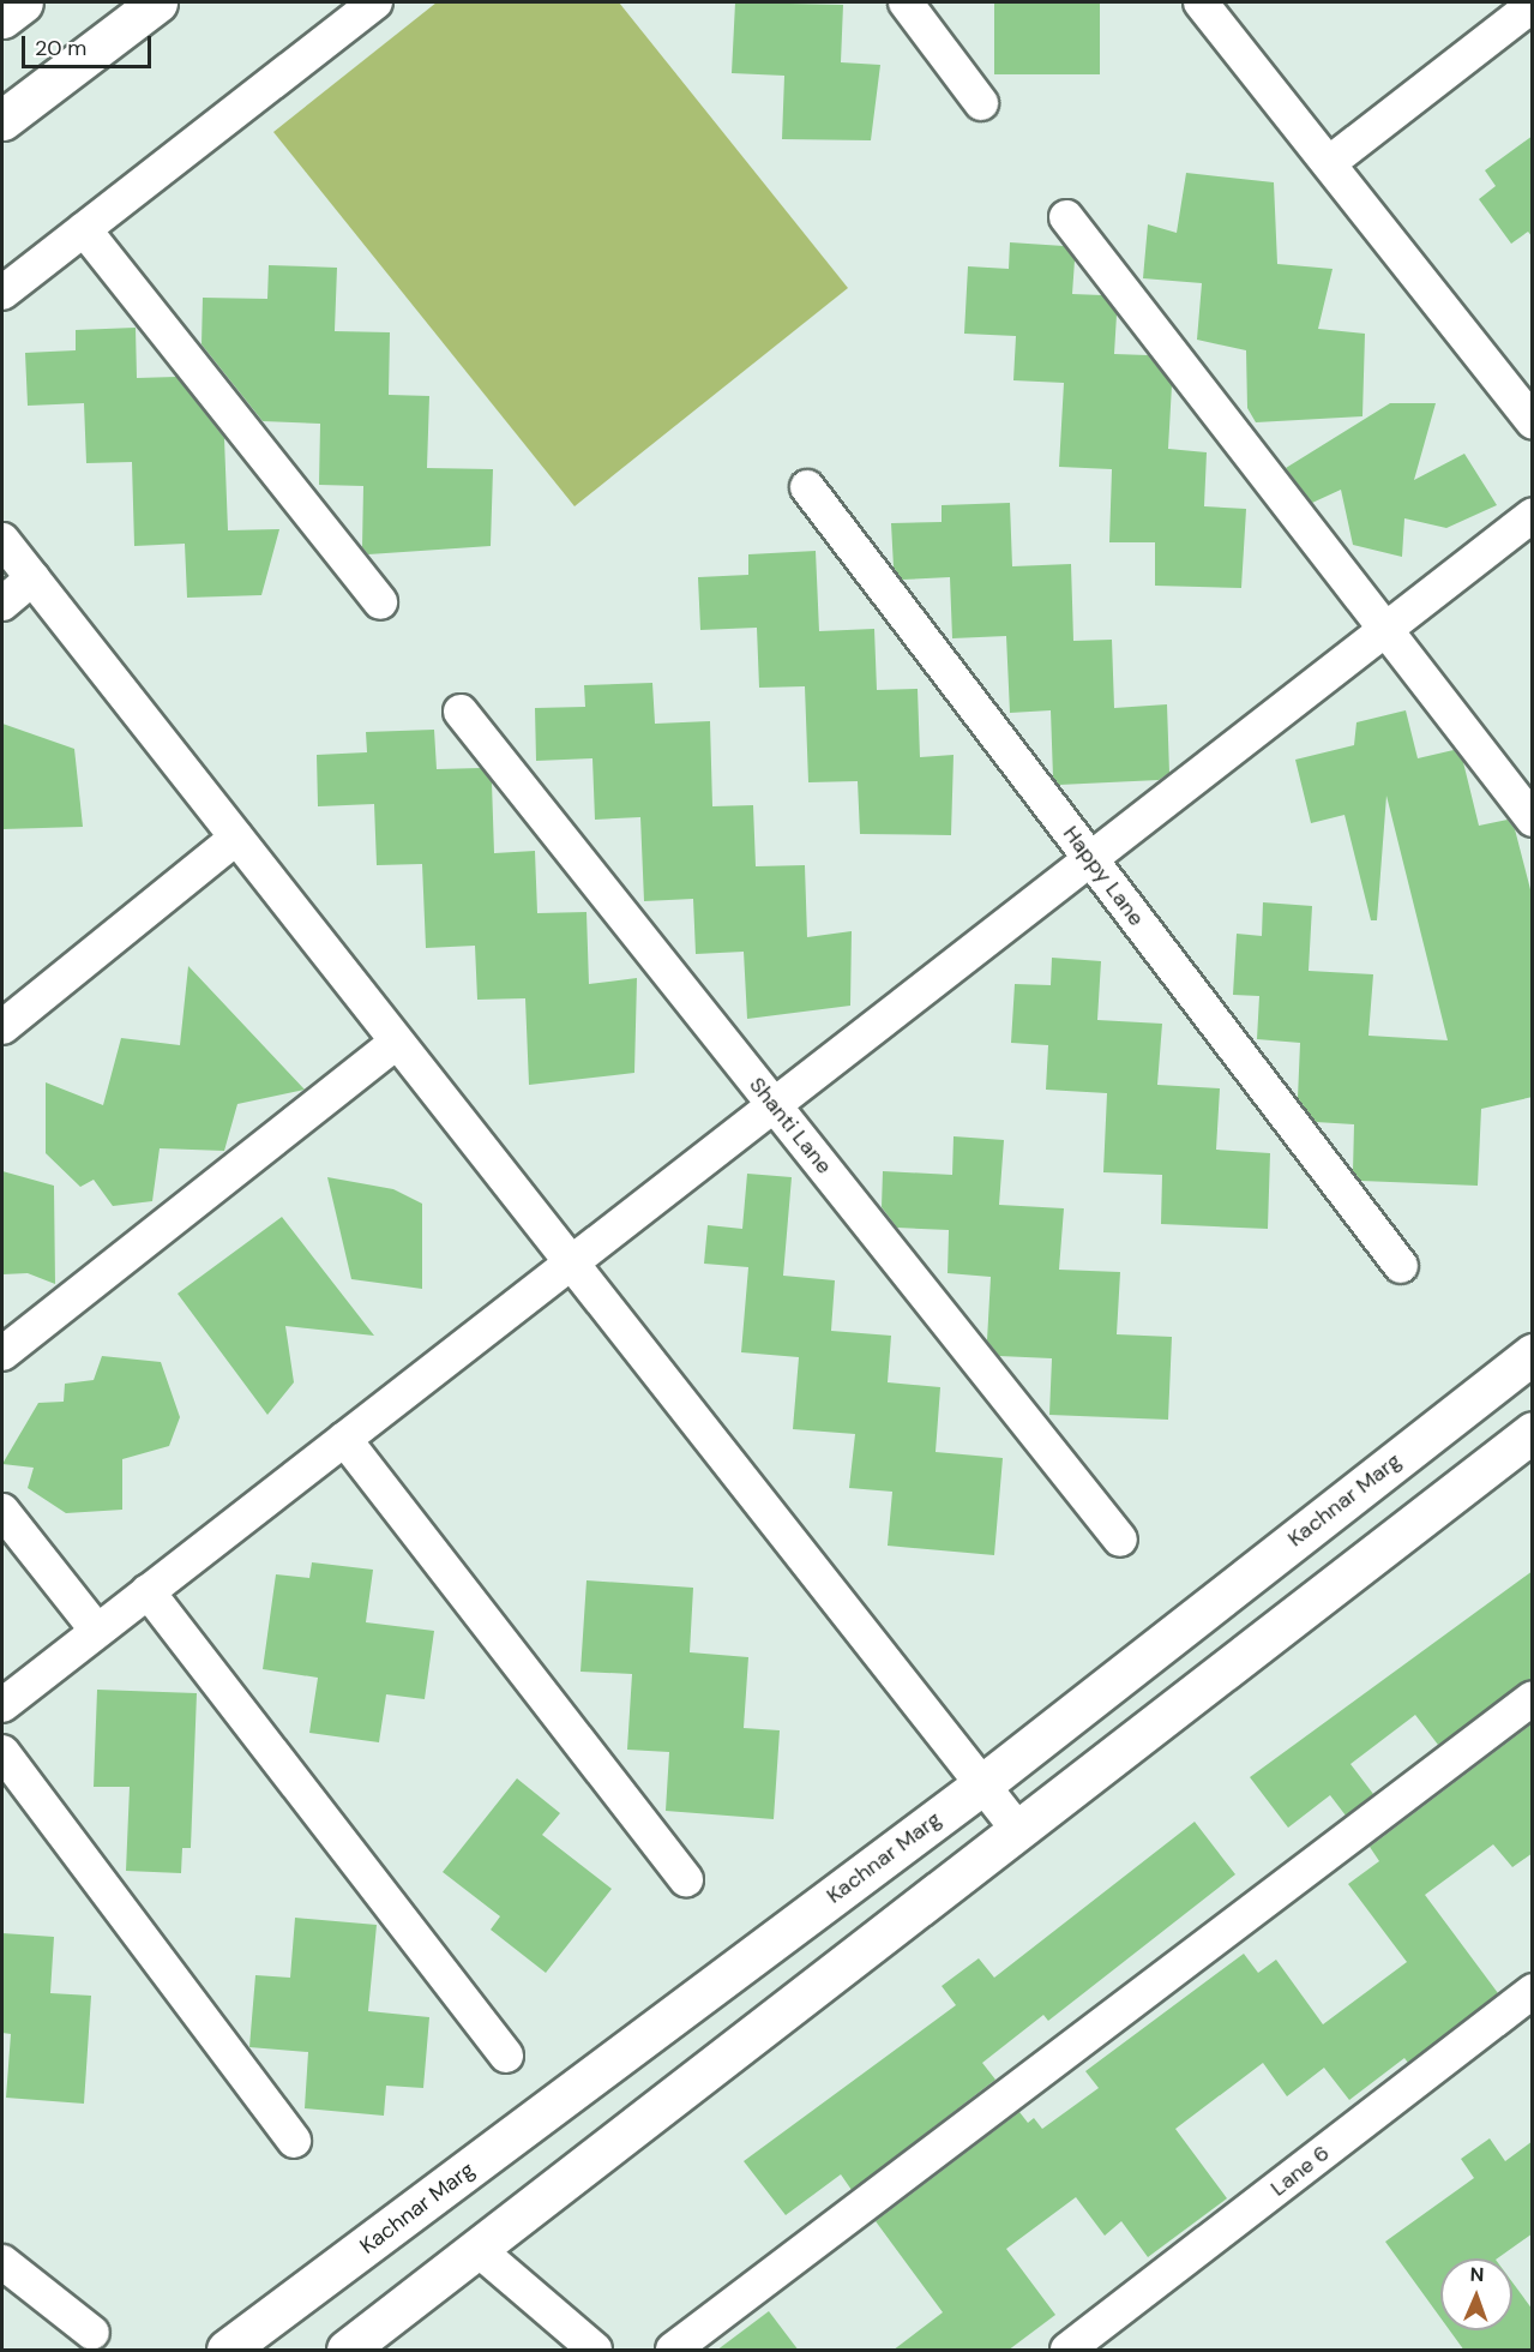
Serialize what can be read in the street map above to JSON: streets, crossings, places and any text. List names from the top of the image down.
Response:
{
  "streets": {
    "street": [
      "Happy Lane",
      "Shanti Lane",
      "Kachnar Marg",
      "Lane 6"
    ]
  },
  "scale_bar": "20 m",
  "north": "top"
}
